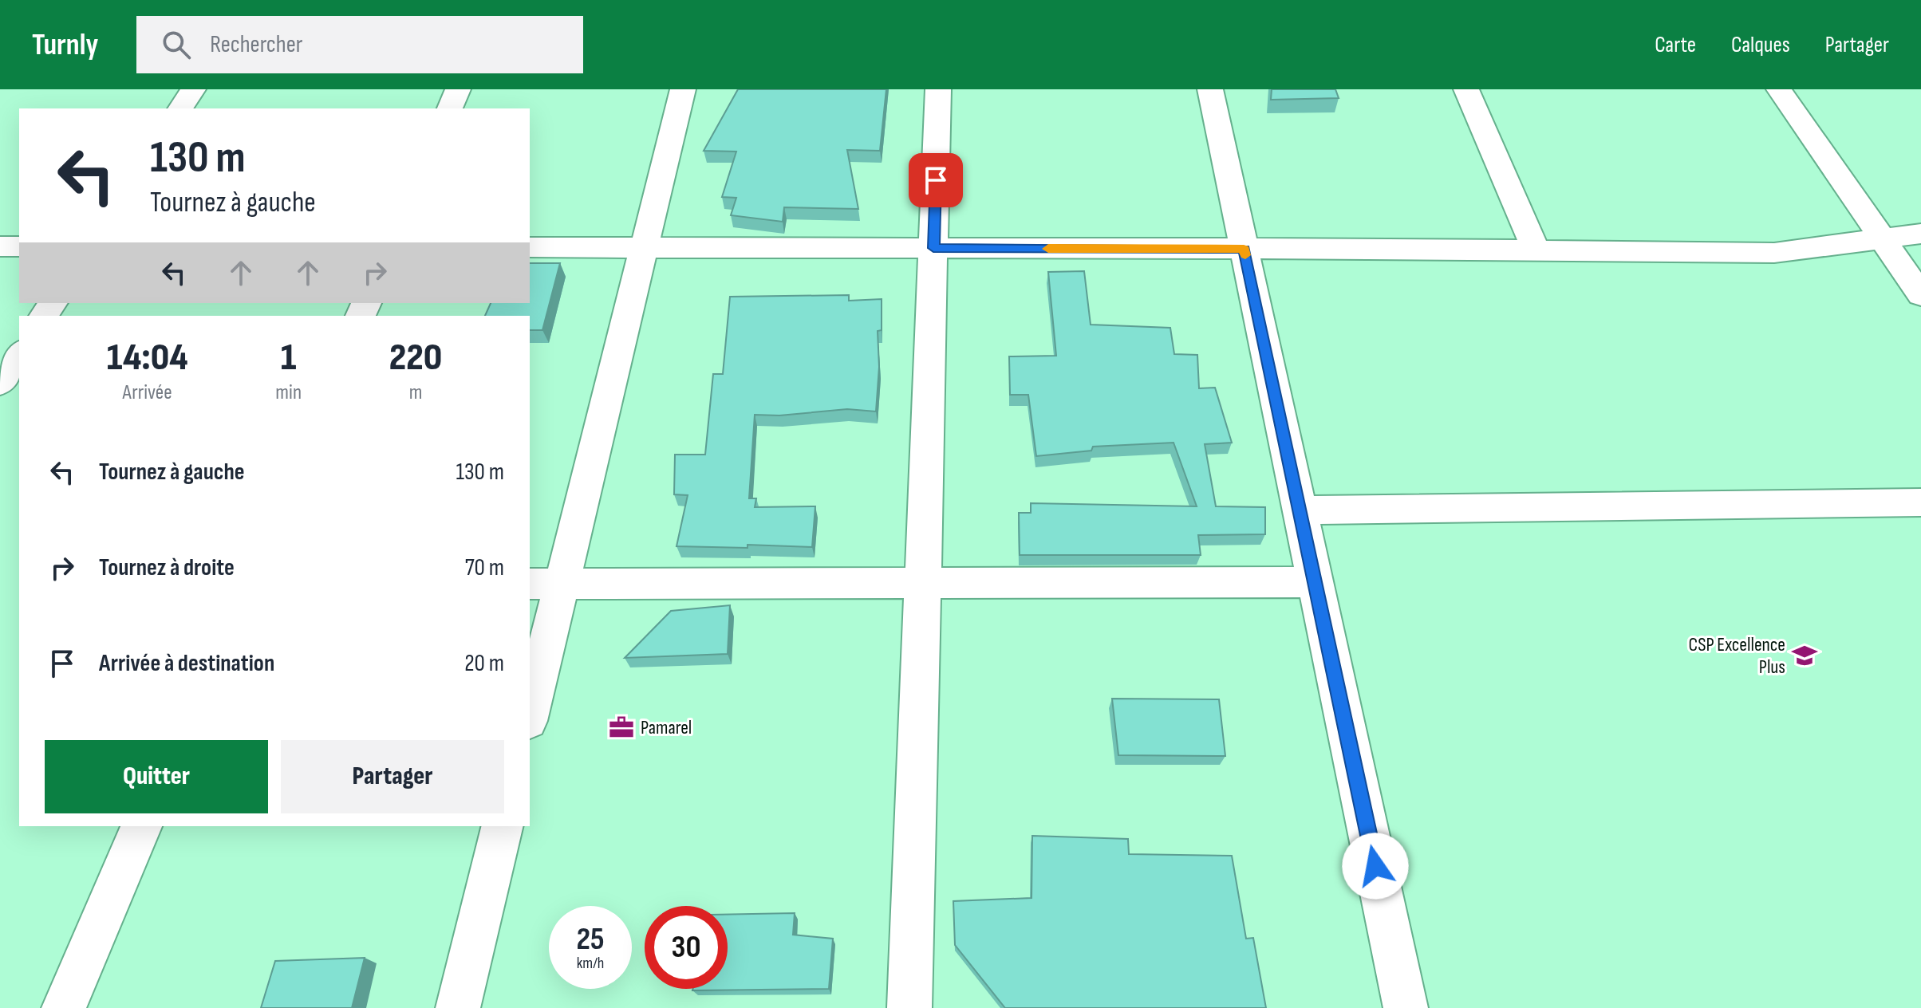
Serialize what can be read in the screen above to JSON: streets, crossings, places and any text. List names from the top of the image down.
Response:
{
  "places": {
    "school or university": ["CSP Excellence Plus"],
    "office": ["Pamarel"]
  },
  "page": {
    "header": "Turnly",
    "search": "Rechercher",
    "nav": ["Carte", "Calques", "Partager"],
    "turn": ["130 m", "Tournez à gauche"],
    "eta": [
      "14:04",
      "Arrivée",
      "1",
      "min",
      "220",
      "m"
    ],
    "list": [
      {
        "name": "Tournez à gauche",
        "value": "130 m"
      },
      {
        "name": "Tournez à droite",
        "value": "70 m"
      },
      {
        "name": "Arrivée à destination",
        "value": "20 m"
      }
    ],
    "buttons": ["Quitter", "Partager"],
    "speed": "25 km/h",
    "limit": "30"
  }
}
